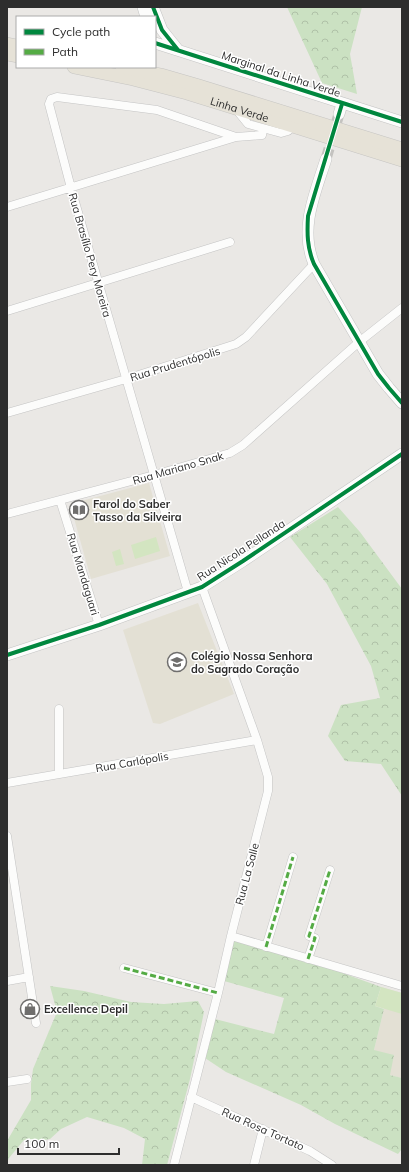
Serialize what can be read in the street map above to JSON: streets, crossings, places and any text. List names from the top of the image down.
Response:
{
  "streets": {
    "highway": ["Linha Verde"],
    "main road": ["Marginal da Linha Verde", "Rua Nicola Pellanda"],
    "street": [
      "Rua Brasílio Pery Moreira",
      "Rua Prudentópolis",
      "Rua Mariano Snak",
      "Rua Mandaguari",
      "Rua Carlópolis",
      "Rua La Salle",
      "Rua Rosa Tortato"
    ]
  },
  "crossings": [
    ["Rua Brasílio Pery Moreira", "Rua Prudentópolis"],
    ["Rua Brasílio Pery Moreira", "Rua Mariano Snak"],
    ["Rua Brasílio Pery Moreira", "Rua Nicola Pellanda"],
    ["Rua Mariano Snak", "Rua Mandaguari"],
    ["Rua Nicola Pellanda", "Rua Mandaguari"],
    ["Rua Nicola Pellanda", "Rua La Salle"],
    ["Rua Carlópolis", "Rua La Salle"],
    ["Rua La Salle", "Rua Rosa Tortato"]
  ],
  "places": {
    "library": ["Farol do Saber Tasso da Silveira"],
    "school or university": ["Colégio Nossa Senhora do Sagrado Coração"],
    "shop": ["Excellence Depil"]
  },
  "legend": ["Cycle path", "Path"],
  "scale_bar": "100 m"
}
